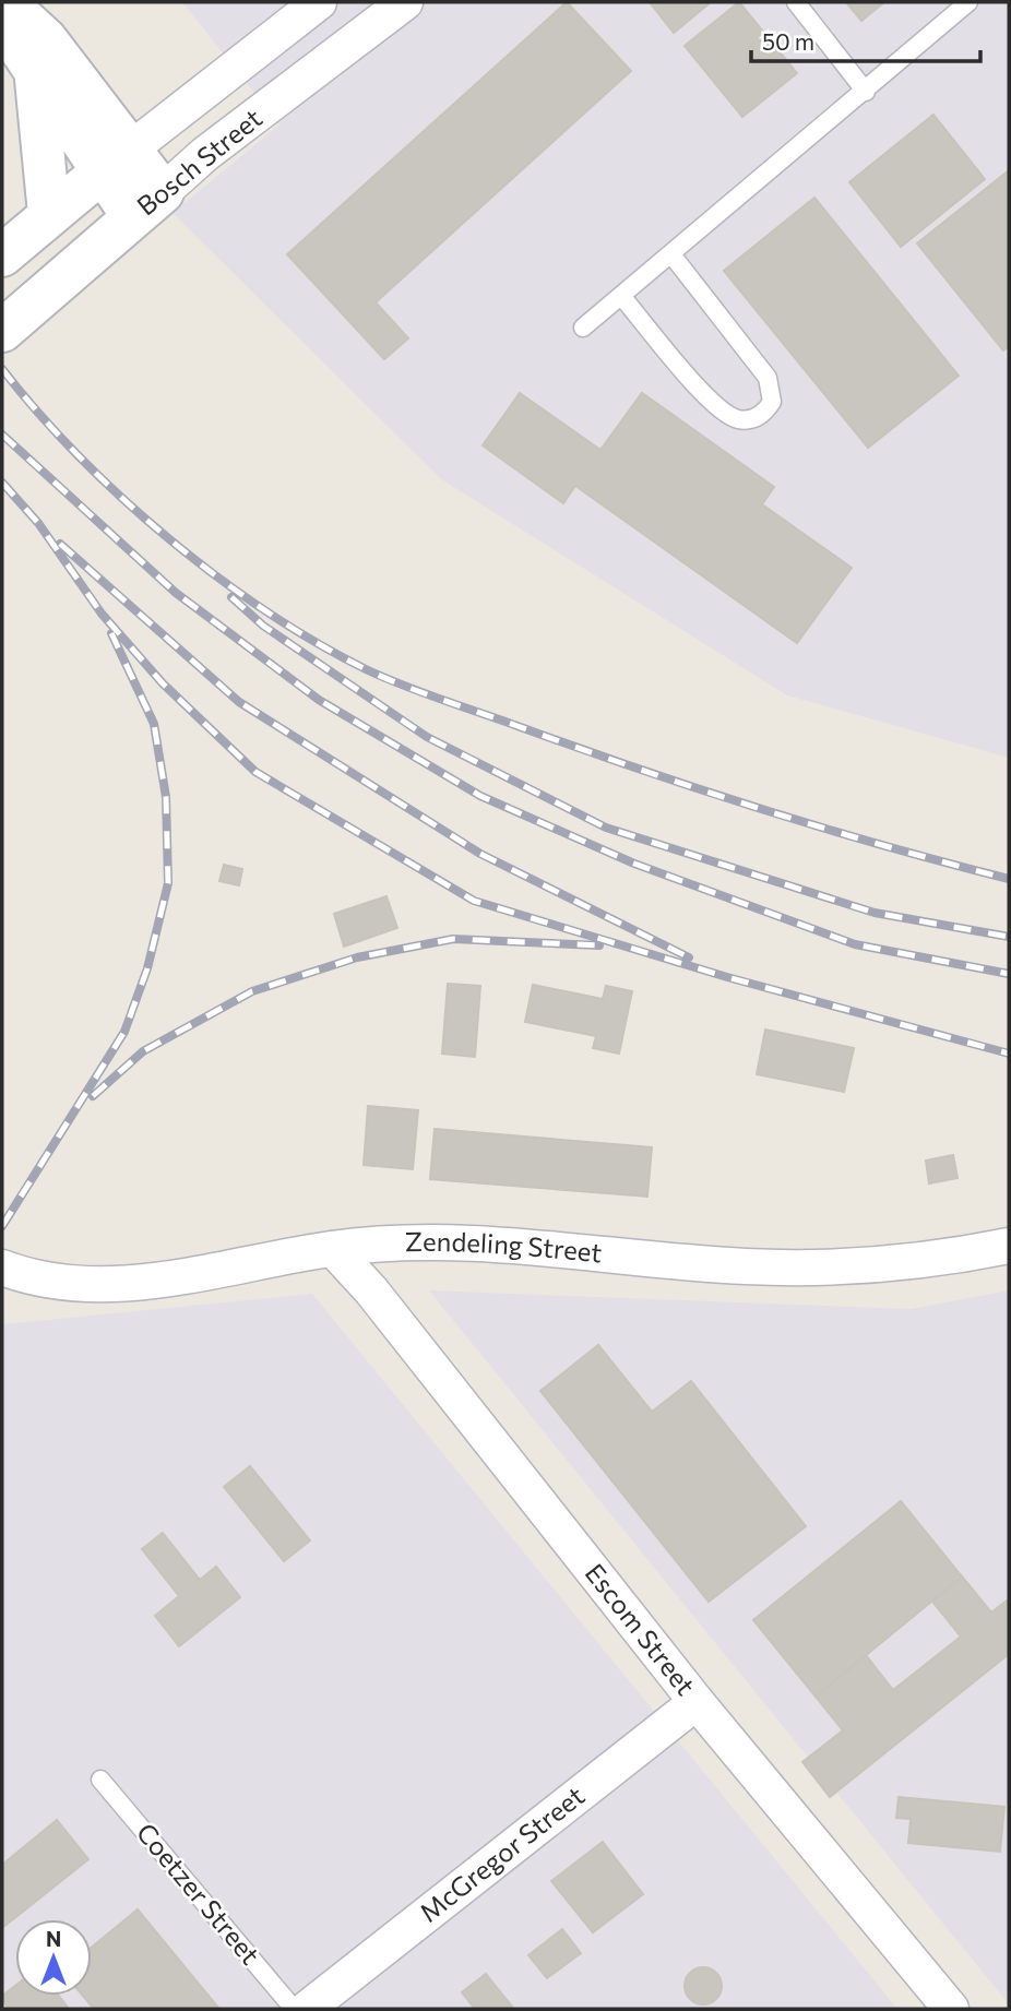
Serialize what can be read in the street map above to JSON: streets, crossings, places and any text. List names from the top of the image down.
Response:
{
  "streets": {
    "street": [
      "Bosch Street",
      "Zendeling Street",
      "Escom Street",
      "McGregor Street"
    ],
    "lane": ["Coetzer Street"]
  },
  "crossings": [
    ["Zendeling Street", "Escom Street"],
    ["Escom Street", "McGregor Street"]
  ],
  "scale_bar": "50 m",
  "north": "top"
}
